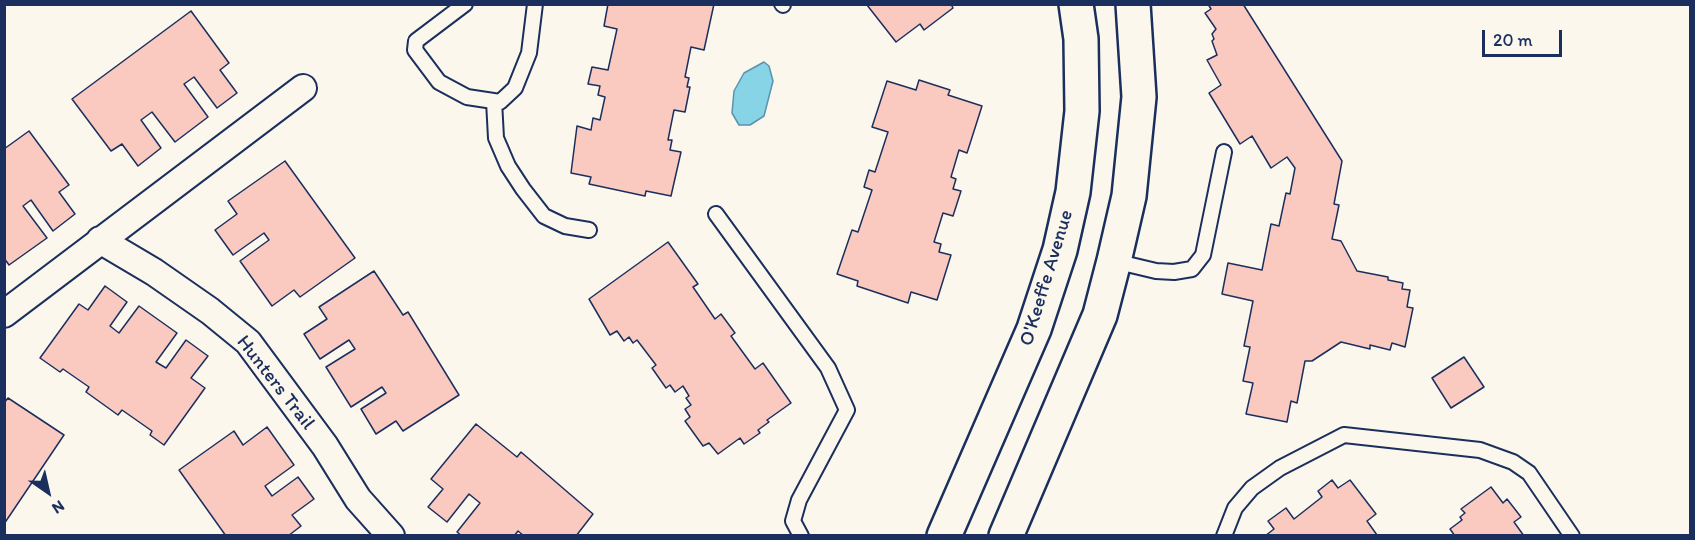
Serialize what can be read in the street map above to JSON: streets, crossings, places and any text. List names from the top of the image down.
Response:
{
  "streets": {
    "street": ["O'Keeffe Avenue", "Hunters Trail"]
  },
  "scale_bar": "20 m",
  "north": "bottom right"
}
